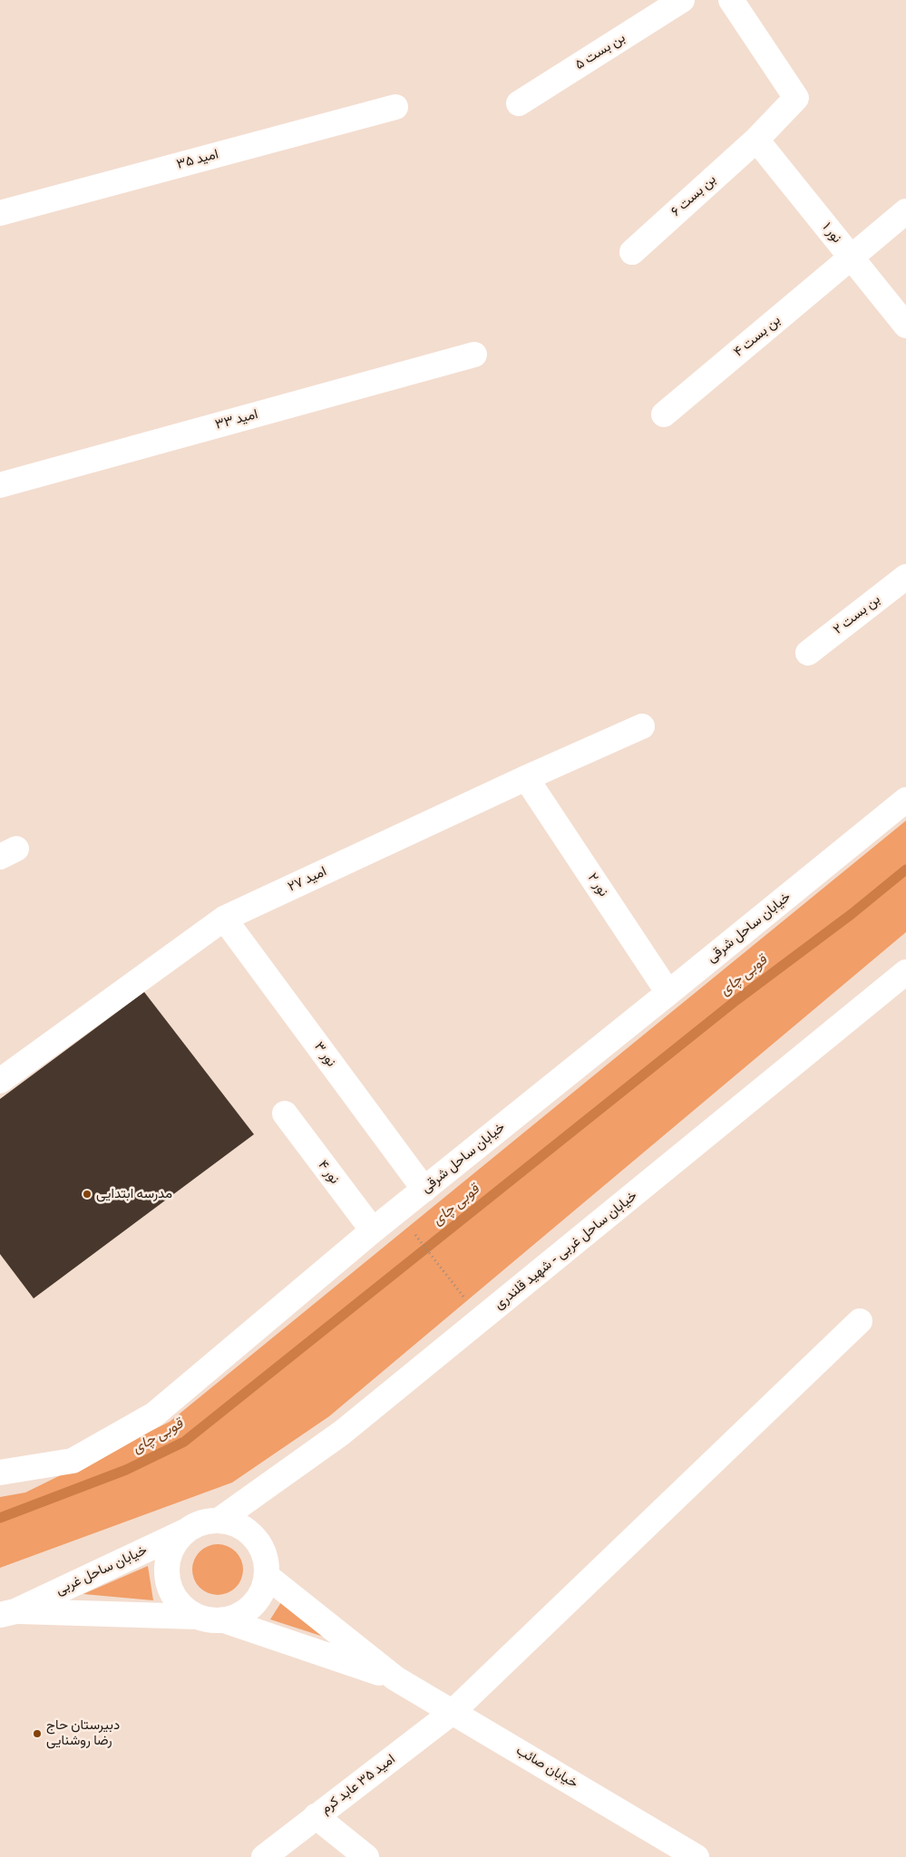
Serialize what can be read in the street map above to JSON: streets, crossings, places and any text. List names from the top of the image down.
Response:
{
  "streets": {
    "street": [
      "بن بست ۵",
      "امید ۳۵",
      "بن بست ۶",
      "نور ۱",
      "بن بست ۴",
      "امید ۳۳",
      "بن بست ۲",
      "امید ۲۷",
      "نور ۲",
      "خیابان ساحل شرقی",
      "نور ۳",
      "نور ۴",
      "خیابان ساحل غربی - شهید قلندری",
      "خیابان ساحل غربی",
      "خیابان صائب",
      "امید ۳۵ عابد کرم"
    ]
  },
  "crossings": [
    ["بن بست ۶", "نور ۱"],
    ["نور ۱", "بن بست ۴"],
    ["امید ۲۷", "نور ۲"],
    ["امید ۲۷", "نور ۳"],
    ["نور ۲", "خیابان ساحل شرقی"],
    ["خیابان ساحل شرقی", "نور ۳"],
    ["خیابان ساحل شرقی", "نور ۴"],
    ["خیابان ساحل غربی - شهید قلندری", "خیابان ساحل غربی"],
    ["خیابان ساحل غربی - شهید قلندری", "خیابان صائب"],
    ["خیابان ساحل غربی", "خیابان صائب"],
    ["خیابان صائب", "امید ۳۵ عابد کرم"]
  ],
  "water": ["قوبی چای"],
  "places": ["مدرسه ابتدایی", "دبیرستان حاج رضا روشنایی"]
}
